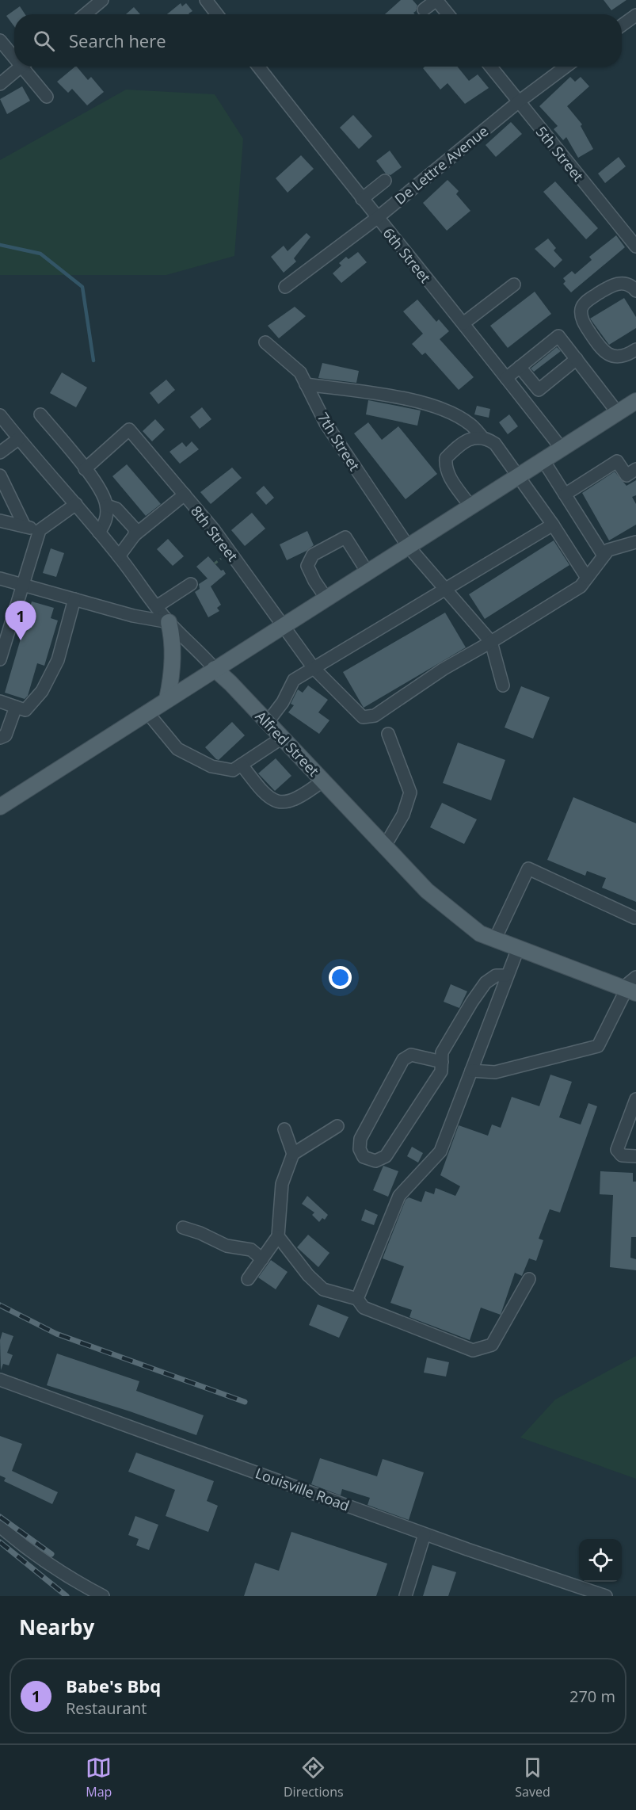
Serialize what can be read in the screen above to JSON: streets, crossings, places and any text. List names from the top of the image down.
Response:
{
  "streets": {
    "main road": ["Alfred Street"],
    "street": [
      "5th Street",
      "De Lettre Avenue",
      "6th Street",
      "7th Street",
      "8th Street",
      "Louisville Road"
    ]
  },
  "crossings": [
    ["5th Street", "De Lettre Avenue"],
    ["De Lettre Avenue", "6th Street"],
    ["7th Street", "8th Street"]
  ],
  "page": {
    "search": "Search here",
    "pins": "1",
    "heading": "Nearby",
    "list": [
      {
        "mark": "1",
        "name": "Babe's Bbq",
        "note": "Restaurant",
        "value": "270 m"
      }
    ],
    "nav": ["Map", "Directions", "Saved"]
  }
}
